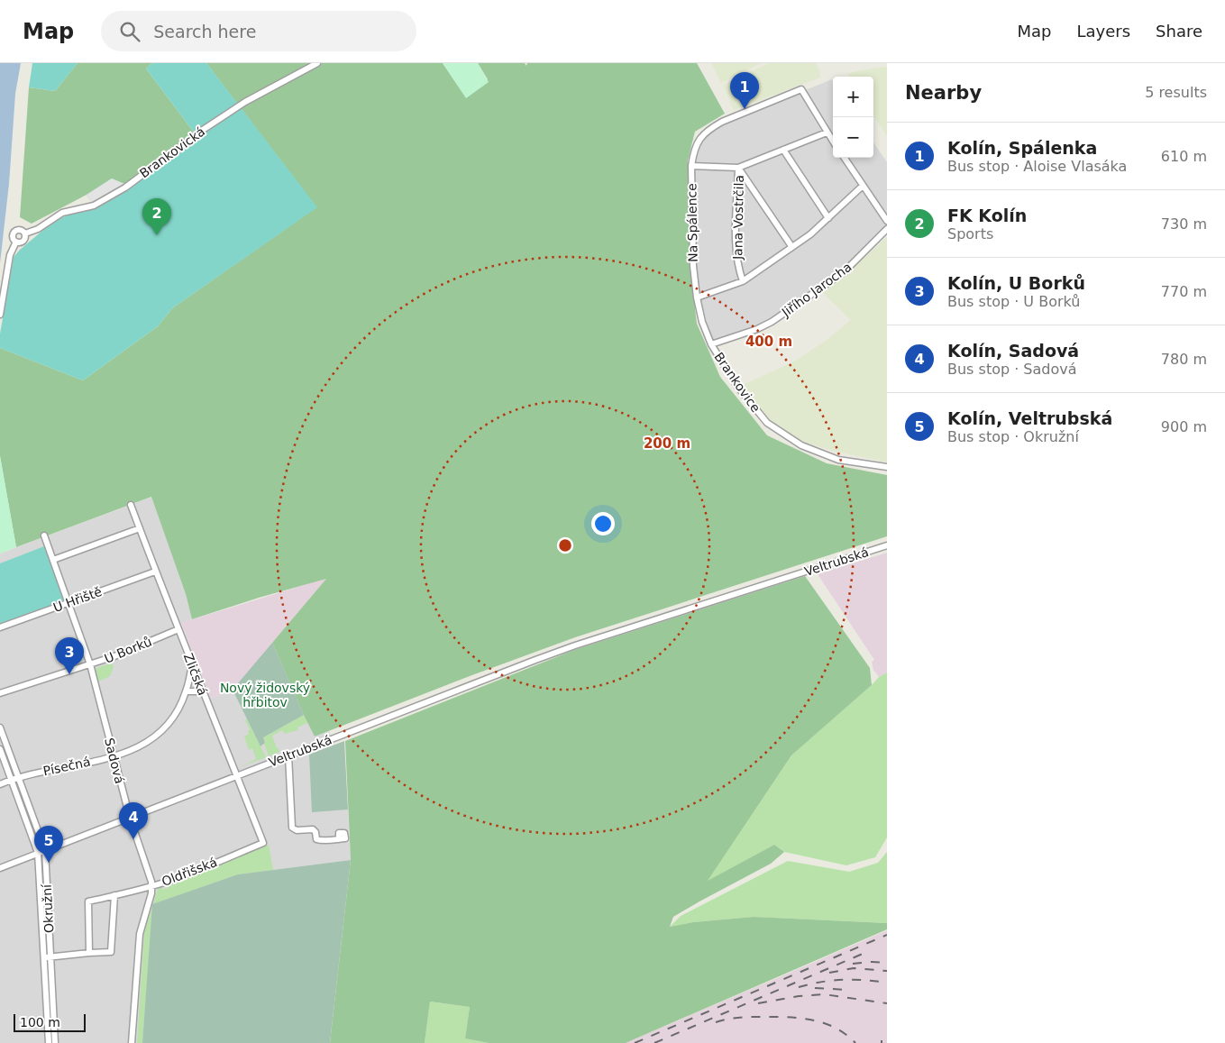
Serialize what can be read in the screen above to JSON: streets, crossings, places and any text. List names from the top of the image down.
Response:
{
  "streets": {
    "street": [
      "Brankovická",
      "Jana Vostrčila",
      "Na Spálence",
      "Jiřího Jarocha",
      "Brankovice",
      "Veltrubská",
      "U Hřiště",
      "U Borků",
      "Zličská",
      "Sadová",
      "Písečná",
      "Oldřišská",
      "Okružní"
    ]
  },
  "crossings": [
    ["Jana Vostrčila", "Na Spálence"],
    ["Na Spálence", "Jiřího Jarocha"],
    ["Na Spálence", "Brankovice"],
    ["Jiřího Jarocha", "Brankovice"],
    ["Veltrubská", "Zličská"],
    ["Veltrubská", "Sadová"],
    ["Veltrubská", "Okružní"],
    ["U Hřiště", "Zličská"],
    ["U Hřiště", "Sadová"],
    ["U Borků", "Zličská"],
    ["U Borků", "Sadová"],
    ["Zličská", "Písečná"],
    ["Zličská", "Oldřišská"],
    ["Sadová", "Písečná"],
    ["Sadová", "Oldřišská"],
    ["Písečná", "Okružní"]
  ],
  "parks": ["Nový židovský hřbitov"],
  "scale_bar": "100 m",
  "page": {
    "header": "Map",
    "search": "Search here",
    "nav": ["Map", "Layers", "Share"],
    "heading": ["Nearby", "5 results"],
    "pins": [
      "1",
      "2",
      "3",
      "4",
      "5"
    ],
    "map_buttons": ["+", "−"],
    "list": [
      {
        "mark": "1",
        "name": "Kolín, Spálenka",
        "note": "Bus stop · Aloise Vlasáka",
        "value": "610 m"
      },
      {
        "mark": "2",
        "name": "FK Kolín",
        "note": "Sports",
        "value": "730 m"
      },
      {
        "mark": "3",
        "name": "Kolín, U Borků",
        "note": "Bus stop · U Borků",
        "value": "770 m"
      },
      {
        "mark": "4",
        "name": "Kolín, Sadová",
        "note": "Bus stop · Sadová",
        "value": "780 m"
      },
      {
        "mark": "5",
        "name": "Kolín, Veltrubská",
        "note": "Bus stop · Okružní",
        "value": "900 m"
      }
    ],
    "scale": "100 m"
  },
  "rings": ["400 m", "200 m"]
}
